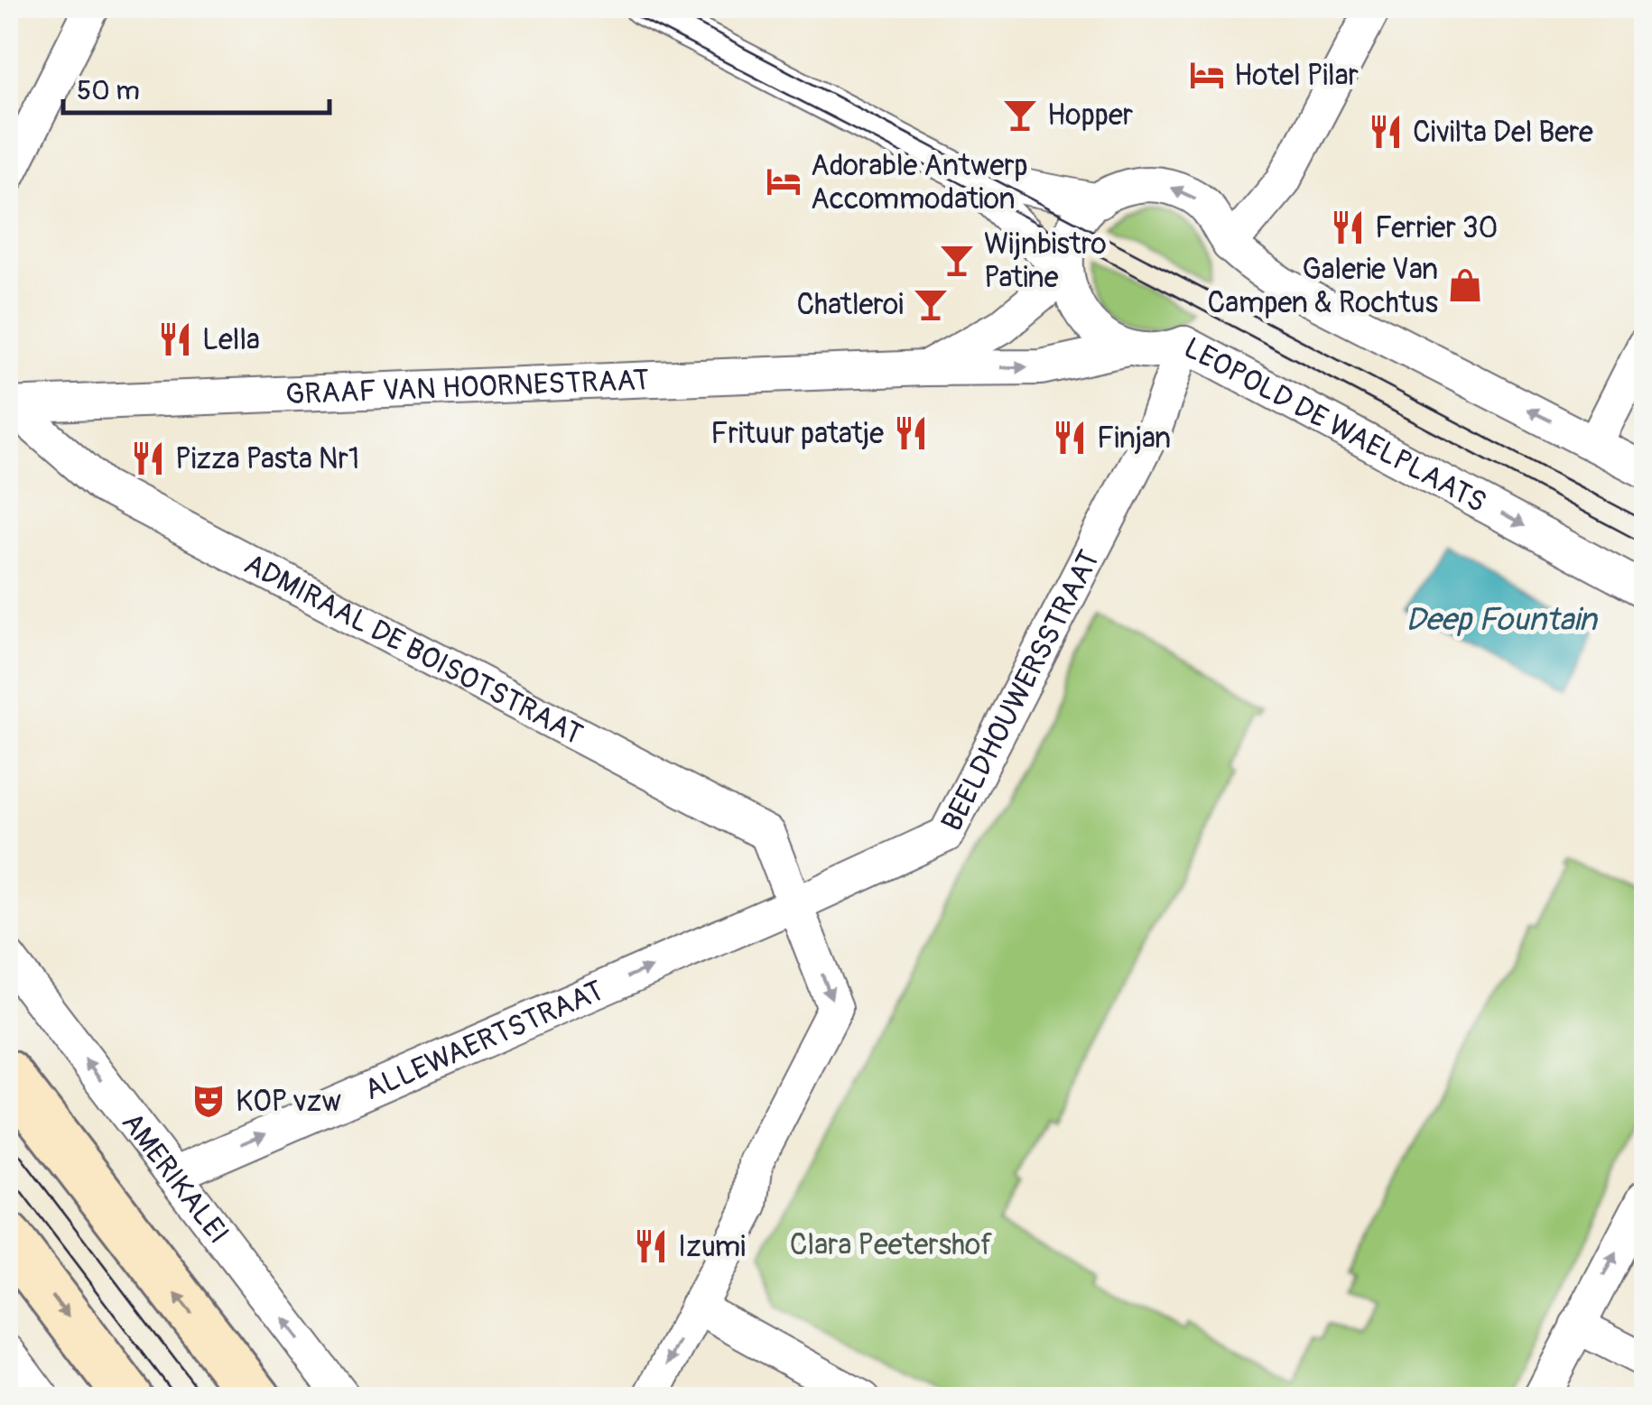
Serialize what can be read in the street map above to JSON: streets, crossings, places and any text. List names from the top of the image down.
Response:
{
  "streets": {
    "street": [
      "GRAAF VAN HOORNESTRAAT",
      "LEOPOLD DE WAELPLAATS",
      "ADMIRAAL DE BOISOTSTRAAT",
      "BEELDHOUWERSSTRAAT",
      "ALLEWAERTSTRAAT",
      "AMERIKALEI"
    ]
  },
  "crossings": [
    ["GRAAF VAN HOORNESTRAAT", "LEOPOLD DE WAELPLAATS"],
    ["GRAAF VAN HOORNESTRAAT", "ADMIRAAL DE BOISOTSTRAAT"],
    ["LEOPOLD DE WAELPLAATS", "BEELDHOUWERSSTRAAT"],
    ["ADMIRAAL DE BOISOTSTRAAT", "BEELDHOUWERSSTRAAT"],
    ["ADMIRAAL DE BOISOTSTRAAT", "ALLEWAERTSTRAAT"],
    ["BEELDHOUWERSSTRAAT", "ALLEWAERTSTRAAT"],
    ["ALLEWAERTSTRAAT", "AMERIKALEI"]
  ],
  "one_way": ["ALLEWAERTSTRAAT", "AMERIKALEI"],
  "water": ["Deep Fountain"],
  "parks": ["Clara Peetershof"],
  "places": {
    "hotel": ["Hotel Pilar", "Adorable Antwerp Accommodation"],
    "bar": ["Hopper", "Wijnbistro Patine", "Chatleroi"],
    "restaurant": [
      "Civilta Del Bere",
      "Ferrier 30",
      "Lella",
      "Frituur patatje",
      "Finjan",
      "Pizza Pasta Nr1",
      "Izumi"
    ],
    "shop": ["Galerie Van Campen & Rochtus"],
    "theatre": ["KOP vzw"]
  },
  "scale_bar": "50 m"
}
